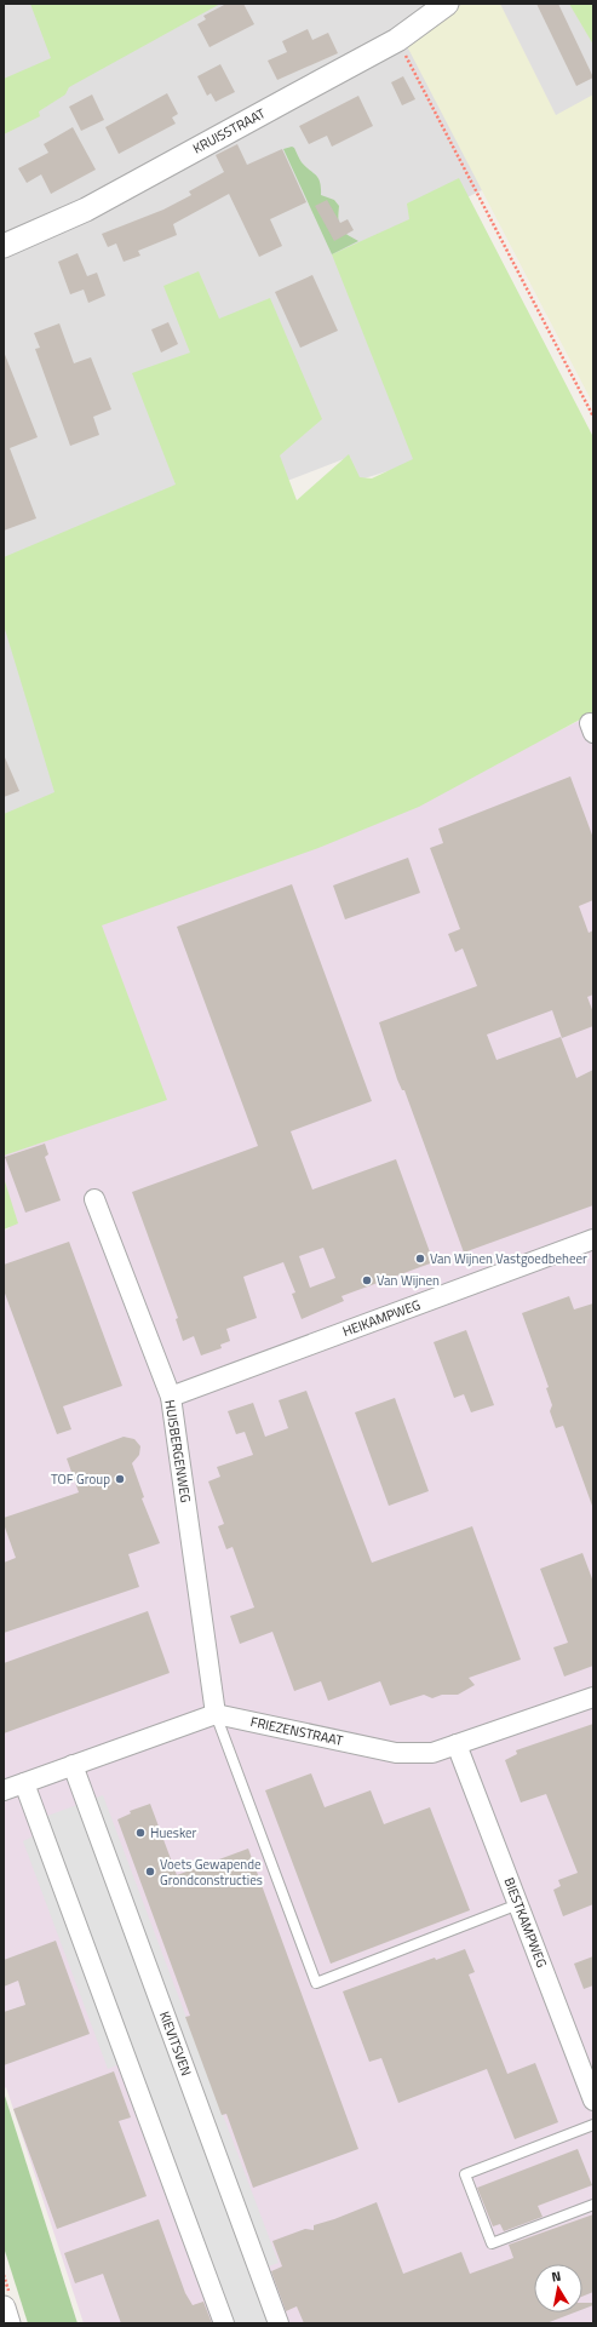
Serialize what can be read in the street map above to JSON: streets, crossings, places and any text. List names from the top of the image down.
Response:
{
  "streets": {
    "street": [
      "KRUISSTRAAT",
      "HEIKAMPWEG",
      "HUISBERGENWEG",
      "FRIEZENSTRAAT",
      "BIESTKAMPWEG",
      "KIEVITSVEN"
    ]
  },
  "crossings": [
    ["HEIKAMPWEG", "HUISBERGENWEG"],
    ["HUISBERGENWEG", "FRIEZENSTRAAT"],
    ["FRIEZENSTRAAT", "BIESTKAMPWEG"]
  ],
  "places": [
    "Van Wijnen Vastgoedbeheer",
    "Van Wijnen",
    "TOF Group",
    "Huesker",
    "Voets Gewapende Grondconstructies"
  ],
  "north": "top"
}
